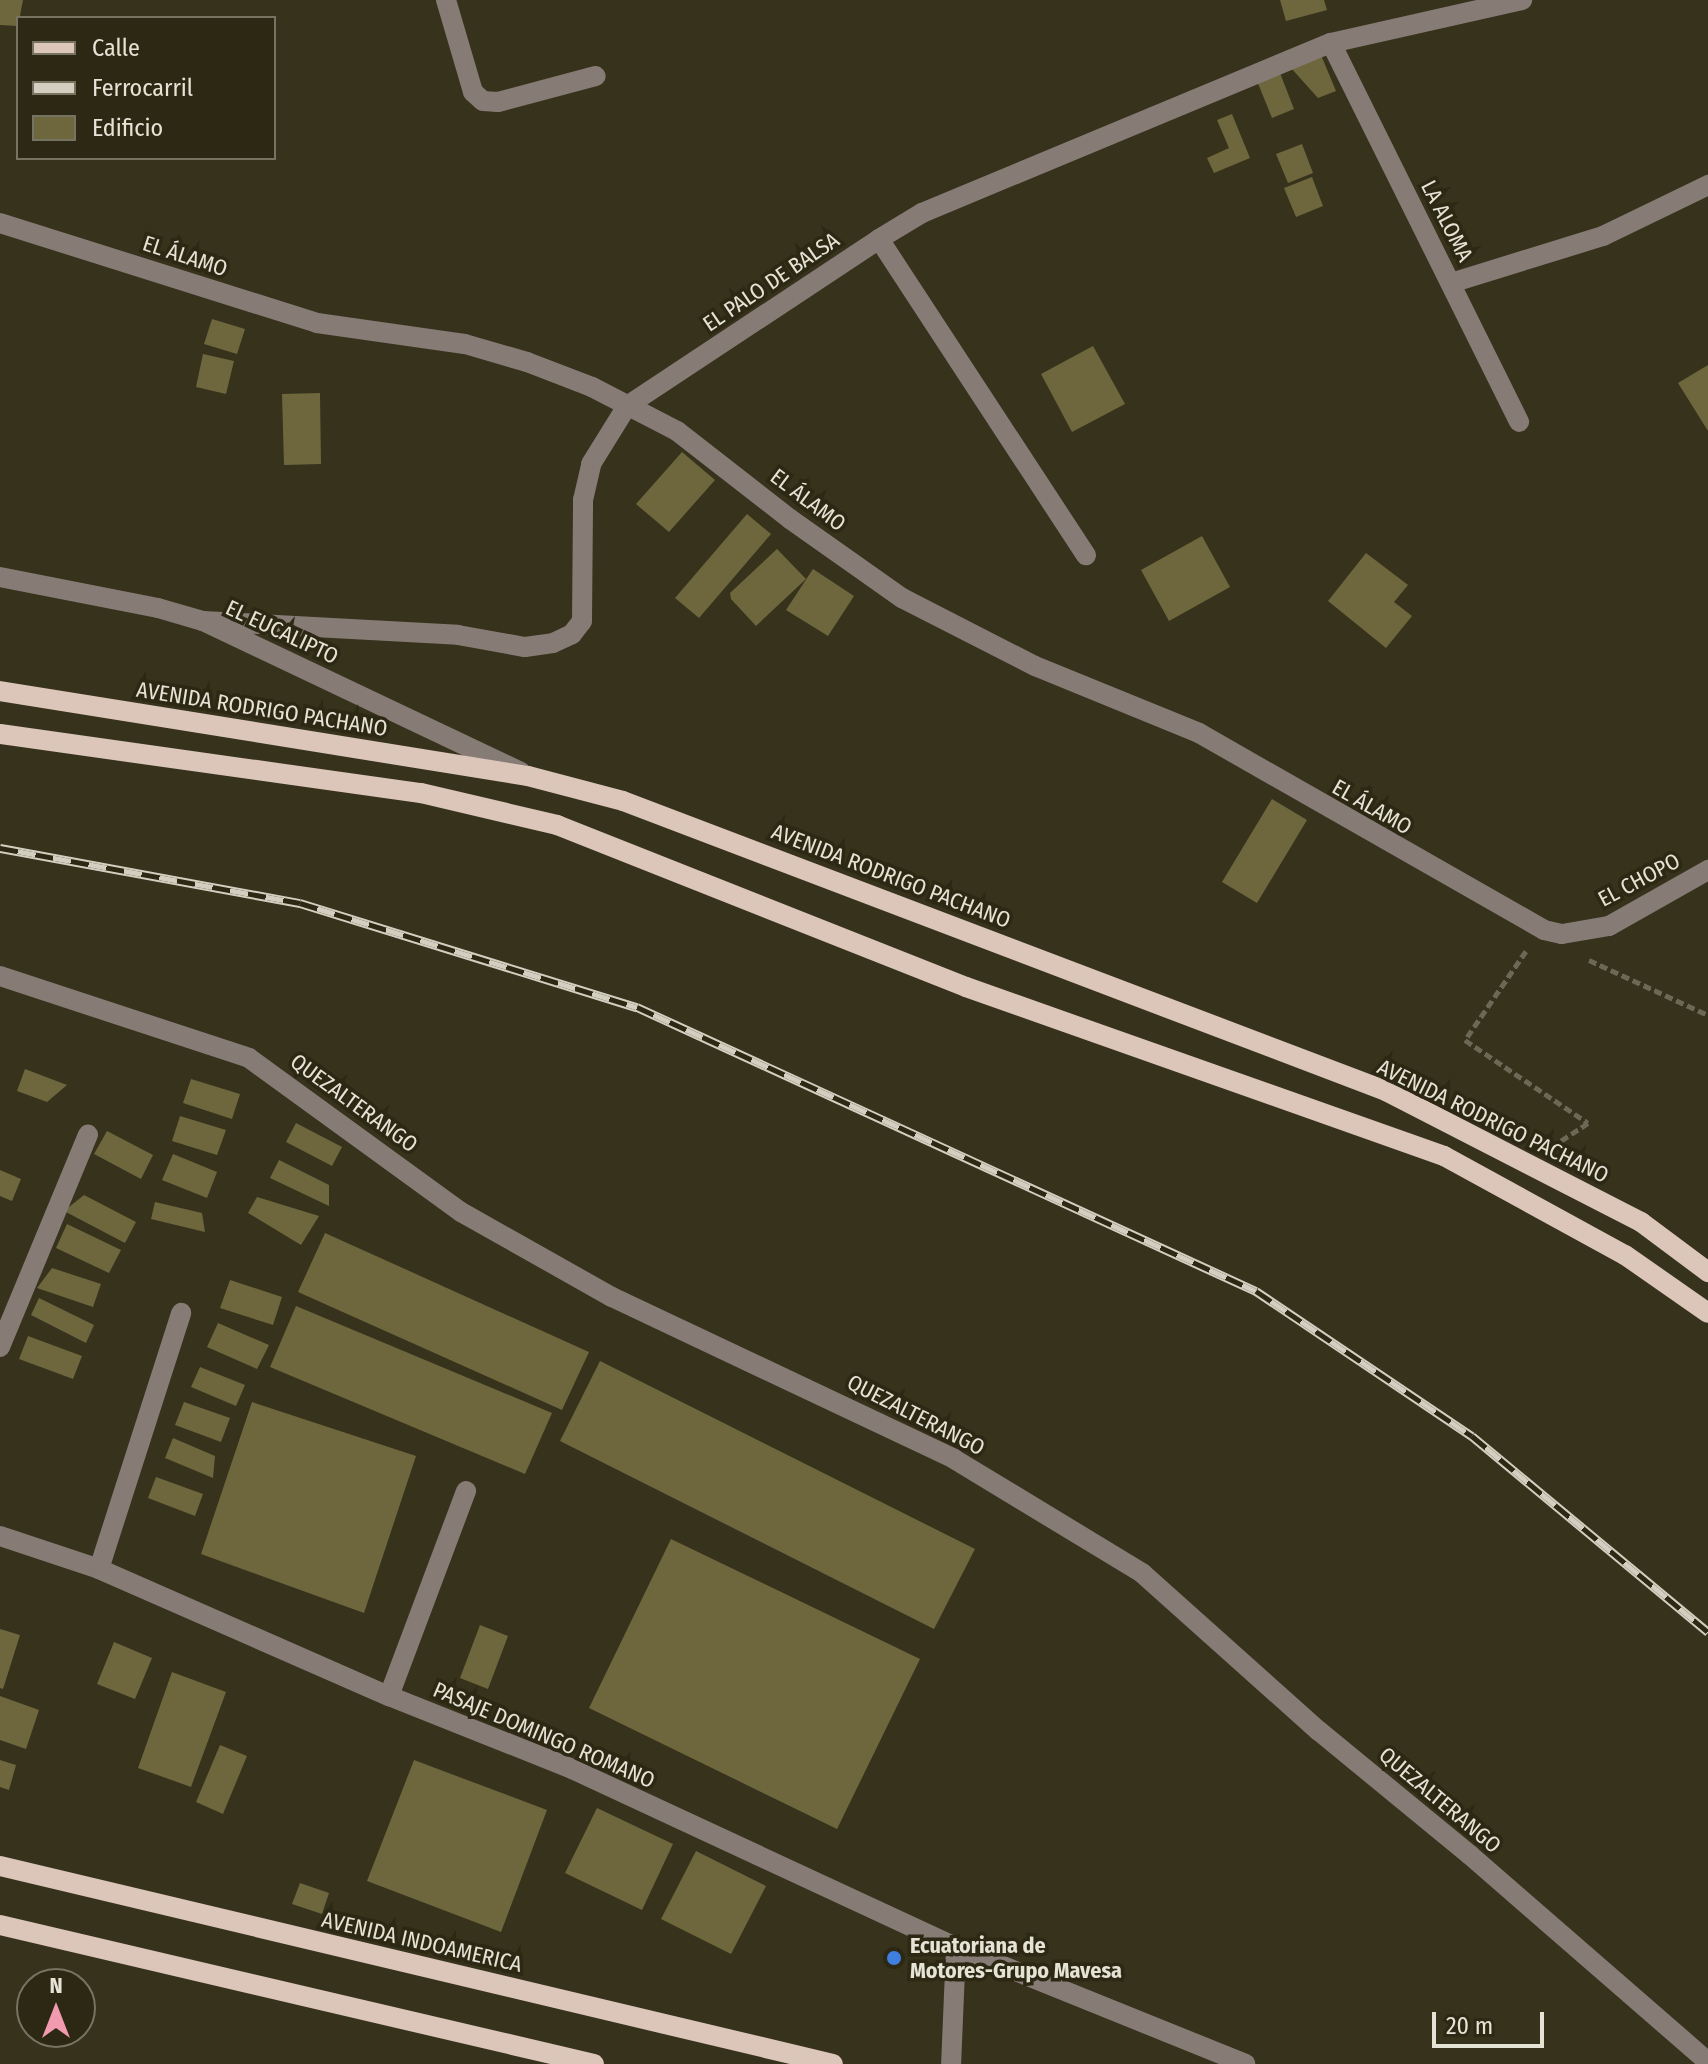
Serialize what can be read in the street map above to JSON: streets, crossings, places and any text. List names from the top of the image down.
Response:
{
  "streets": {
    "main road": ["AVENIDA RODRIGO PACHANO", "AVENIDA INDOAMERICA"],
    "street": [
      "LA ALOMA",
      "EL ÁLAMO",
      "EL PALO DE BALSA",
      "EL EUCALIPTO",
      "EL CHOPO",
      "QUEZALTERANGO",
      "PASAJE DOMINGO ROMANO"
    ]
  },
  "crossings": [
    ["LA ALOMA", "EL PALO DE BALSA"],
    ["EL ÁLAMO", "EL PALO DE BALSA"],
    ["EL ÁLAMO", "EL CHOPO"],
    ["EL PALO DE BALSA", "EL EUCALIPTO"],
    ["EL EUCALIPTO", "AVENIDA RODRIGO PACHANO"]
  ],
  "places": ["Ecuatoriana de Motores-Grupo Mavesa"],
  "legend": ["Calle", "Ferrocarril", "Edificio"],
  "scale_bar": "20 m",
  "north": "top"
}
